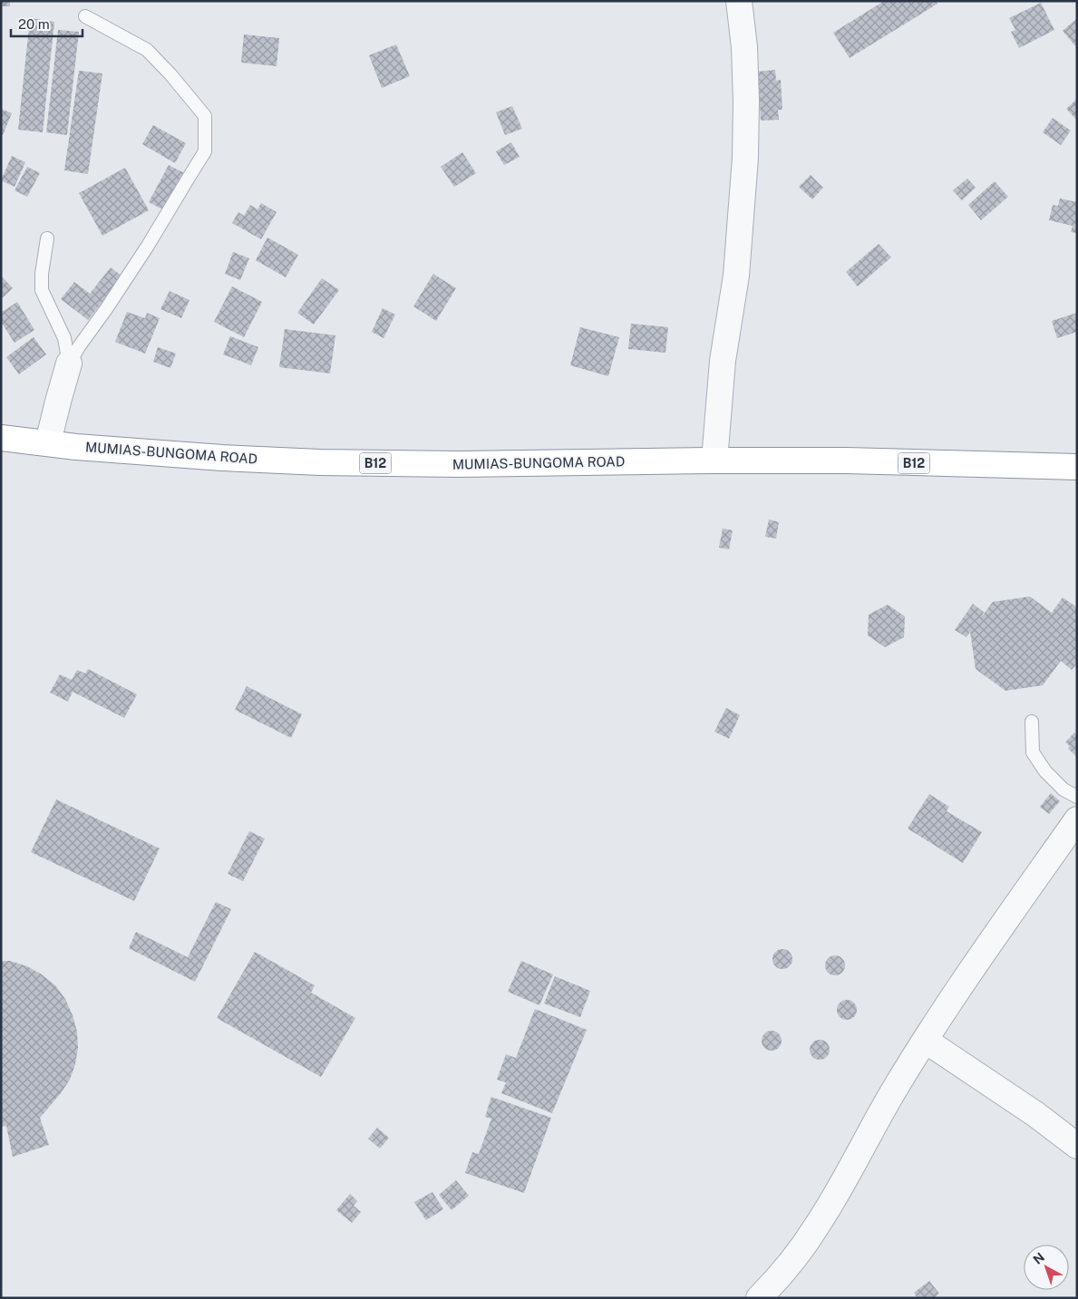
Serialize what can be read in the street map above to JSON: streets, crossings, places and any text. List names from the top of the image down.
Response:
{
  "streets": {
    "highway": ["MUMIAS-BUNGOMA ROAD", "B12"]
  },
  "scale_bar": "20 m",
  "north": "top left"
}
